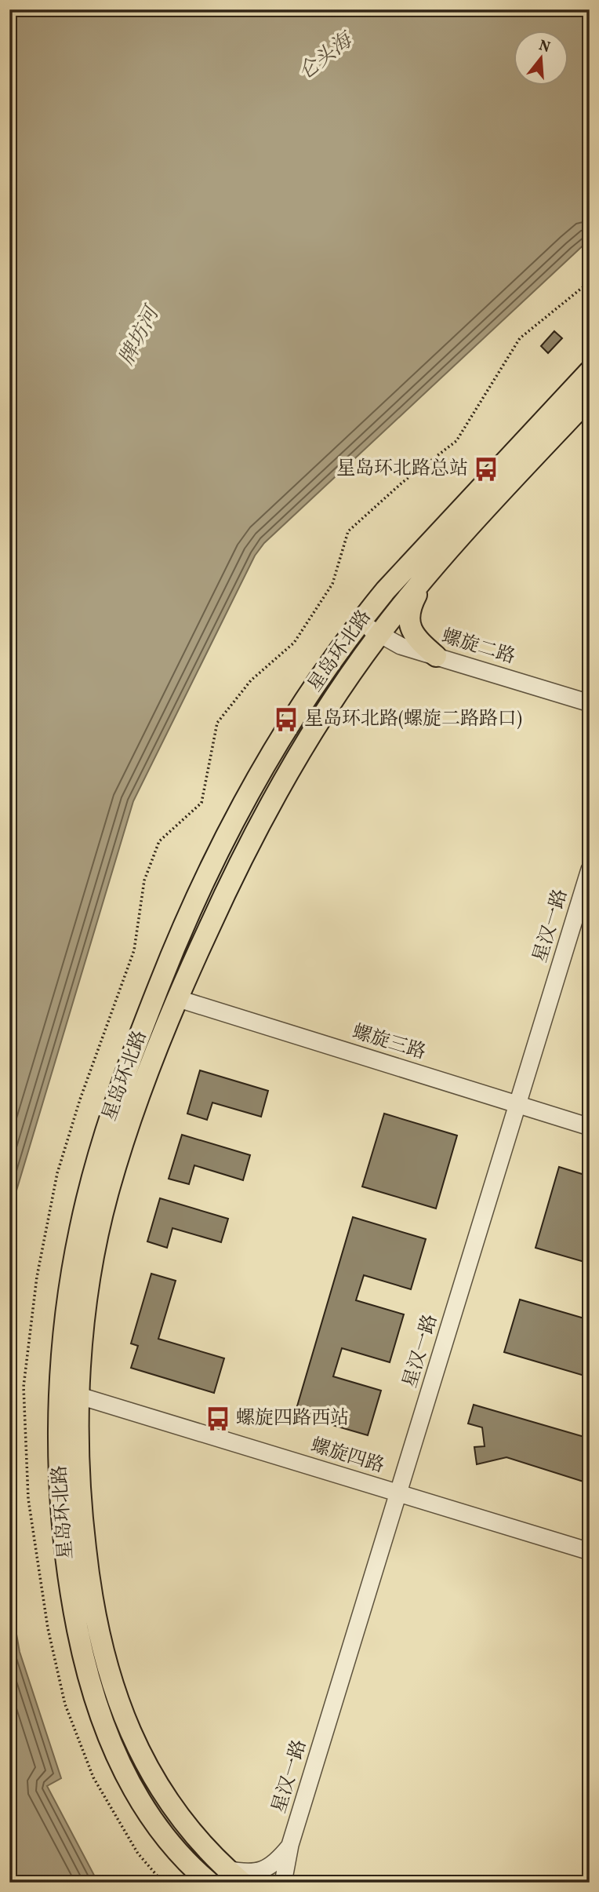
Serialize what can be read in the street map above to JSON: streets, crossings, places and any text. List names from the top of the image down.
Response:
{
  "streets": {
    "main road": ["星岛环北路"],
    "street": [
      "螺旋二路",
      "星汉一路",
      "螺旋三路",
      "螺旋四路"
    ]
  },
  "crossings": [
    ["螺旋二路", "星岛环北路"],
    ["星岛环北路", "星汉一路"],
    ["星岛环北路", "螺旋三路"],
    ["星岛环北路", "螺旋四路"],
    ["星汉一路", "螺旋三路"],
    ["星汉一路", "螺旋四路"]
  ],
  "water": ["仑头海", "牌坊河"],
  "places": {
    "bus stop": ["星岛环北路总站", "星岛环北路(螺旋二路路口)", "螺旋四路西站"]
  },
  "north": "top"
}
